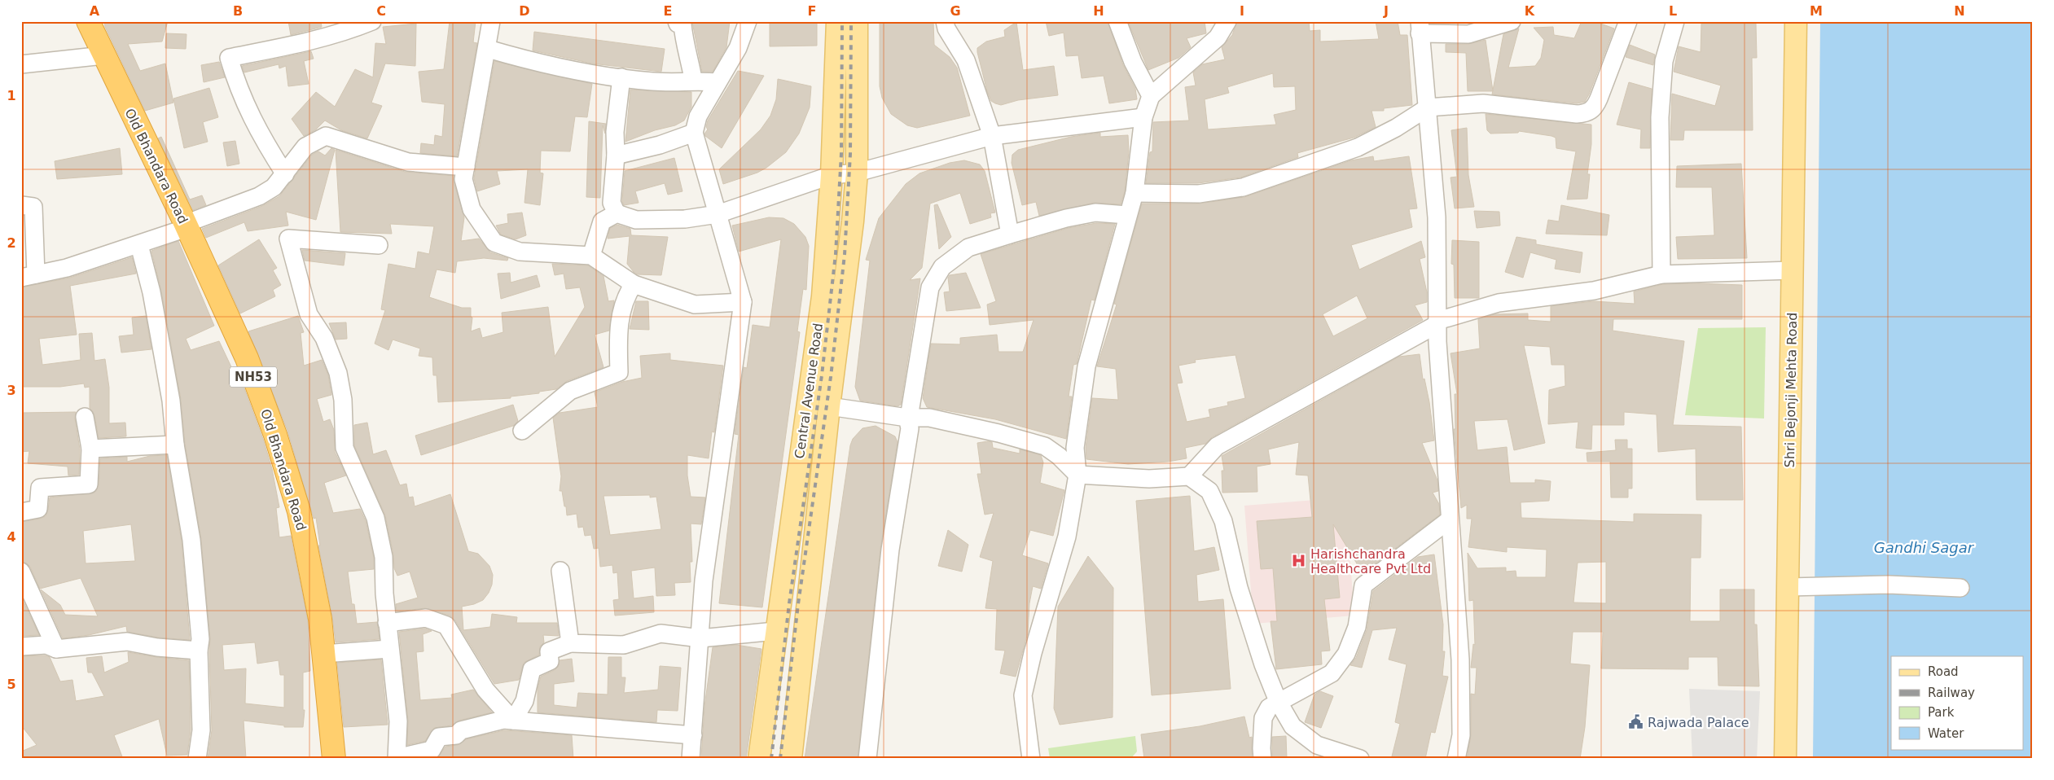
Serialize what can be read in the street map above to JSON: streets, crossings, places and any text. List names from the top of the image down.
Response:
{
  "streets": {
    "highway": ["Old Bhandara Road", "NH53"],
    "main road": ["Shri Bejonji Mehta Road", "Central Avenue Road"]
  },
  "water": ["Gandhi Sagar"],
  "places": {
    "hospital": ["Harishchandra Healthcare Pvt Ltd"],
    "public building": ["Rajwada Palace"]
  },
  "legend": [
    "Road",
    "Railway",
    "Park",
    "Water"
  ],
  "grid": {
    "columns": [
      "A",
      "B",
      "C",
      "D",
      "E",
      "F",
      "G",
      "H",
      "I",
      "J",
      "K",
      "L",
      "M",
      "N"
    ],
    "rows": [
      "1",
      "2",
      "3",
      "4",
      "5"
    ]
  }
}
